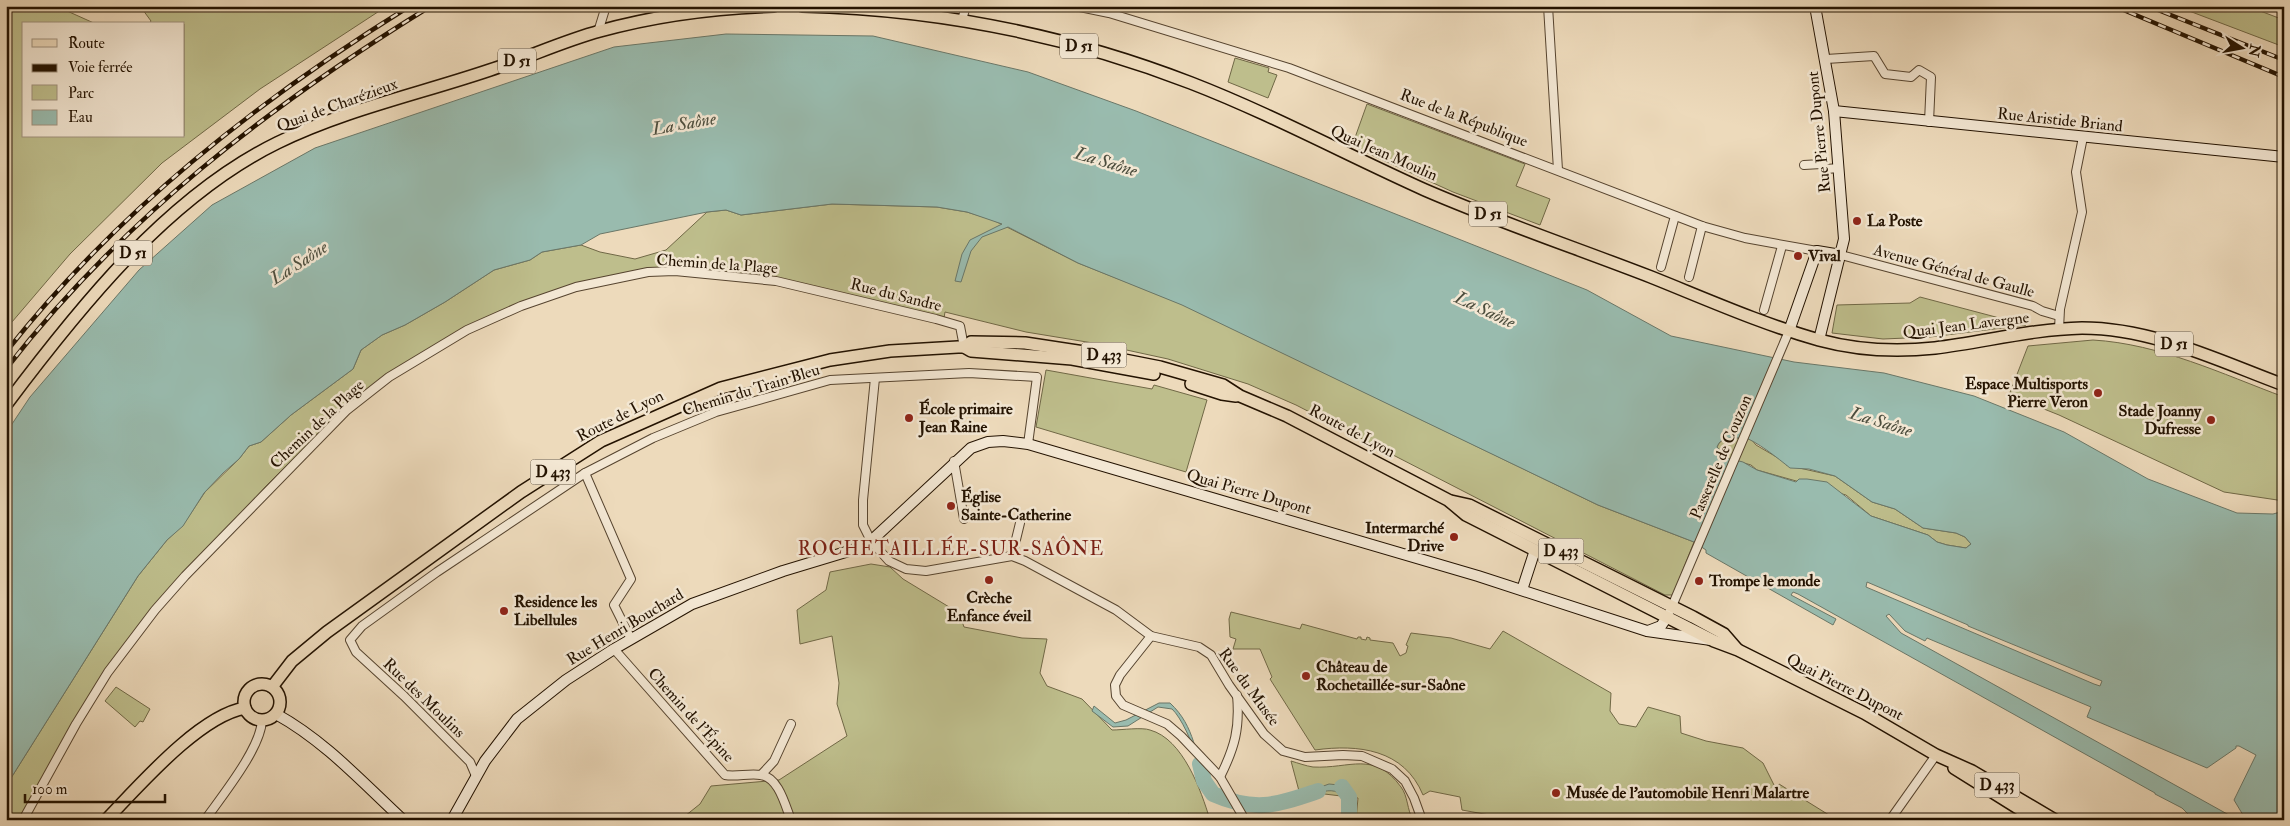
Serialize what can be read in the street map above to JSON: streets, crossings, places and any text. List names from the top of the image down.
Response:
{
  "streets": {
    "main road": [
      "D 51",
      "Quai de Charézieux",
      "Quai Jean Moulin",
      "Quai Jean Lavergne",
      "D 433",
      "Route de Lyon",
      "Quai Pierre Dupont"
    ],
    "street": [
      "Rue de la République",
      "Rue Aristide Briand",
      "Rue Pierre Dupont",
      "Chemin de la Plage",
      "Avenue Général de Gaulle",
      "Rue du Sandre",
      "Chemin du Train Bleu",
      "Passerelle de Couzon",
      "Rue Henri Bouchard",
      "Rue du Musée",
      "Rue des Moulins",
      "Chemin de l'Épine"
    ]
  },
  "crossings": [
    ["D 51", "Quai Jean Moulin"],
    ["D 51", "Quai Jean Lavergne"],
    ["Rue de la République", "Rue Pierre Dupont"],
    ["Rue de la République", "Avenue Général de Gaulle"],
    ["Rue Aristide Briand", "Rue Pierre Dupont"],
    ["Rue Pierre Dupont", "Avenue Général de Gaulle"],
    ["Rue Pierre Dupont", "Quai Jean Lavergne"],
    ["Quai Jean Moulin", "Quai Jean Lavergne"],
    ["Quai Jean Moulin", "Passerelle de Couzon"],
    ["Chemin de la Plage", "Rue du Sandre"],
    ["Rue du Sandre", "Route de Lyon"],
    ["Quai Jean Lavergne", "Passerelle de Couzon"],
    ["Chemin du Train Bleu", "Quai Pierre Dupont"],
    ["Chemin du Train Bleu", "Rue des Moulins"],
    ["Route de Lyon", "Passerelle de Couzon"],
    ["Route de Lyon", "Quai Pierre Dupont"],
    ["Passerelle de Couzon", "Quai Pierre Dupont"],
    ["Quai Pierre Dupont", "Rue Henri Bouchard"],
    ["Rue Henri Bouchard", "Rue des Moulins"],
    ["Rue Henri Bouchard", "Chemin de l'Épine"]
  ],
  "districts": ["ROCHETAILLÉE-SUR-SAÔNE"],
  "water": ["La Saône"],
  "places": [
    "La Poste",
    "Vival",
    "Espace Multisports Pierre Veron",
    "École primaire Jean Raine",
    "Stade Joanny Dufresse",
    "Église Sainte-Catherine",
    "Intermarché Drive",
    "Crèche Enfance éveil",
    "Trompe le monde",
    "Residence les Libellules",
    "Château de Rochetaillée-sur-Saône",
    "Musée de l'automobile Henri Malartre"
  ],
  "legend": [
    "Route",
    "Voie ferrée",
    "Parc",
    "Eau"
  ],
  "scale_bar": "100 m",
  "north": "right"
}
